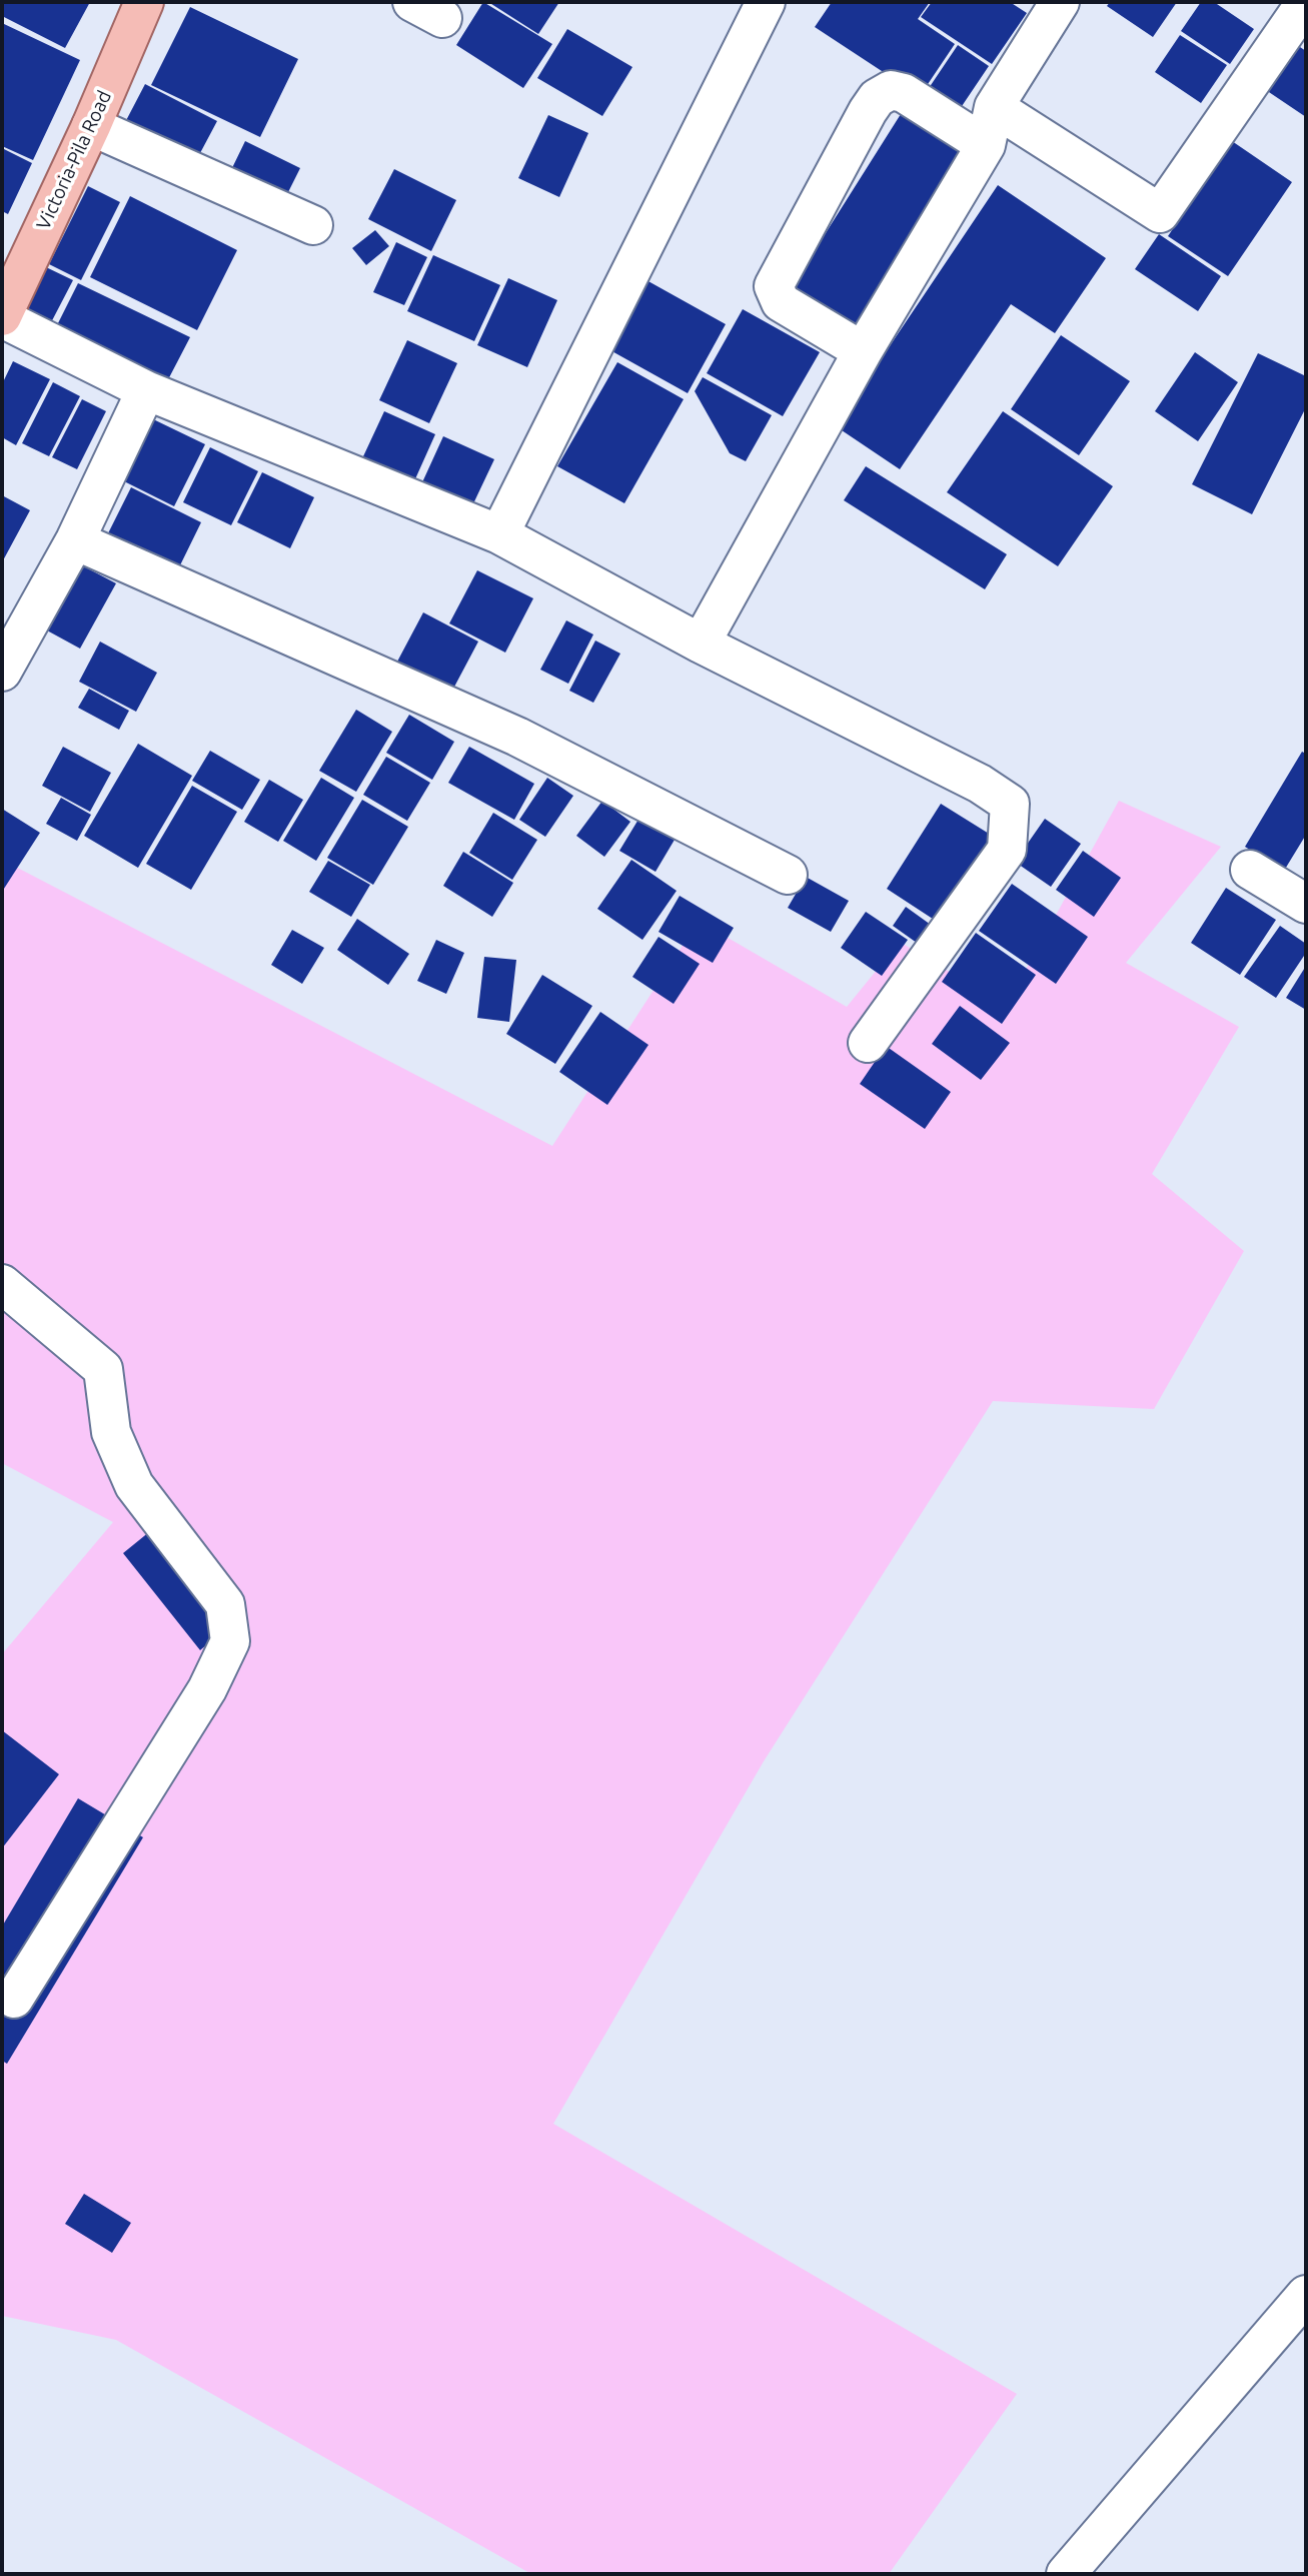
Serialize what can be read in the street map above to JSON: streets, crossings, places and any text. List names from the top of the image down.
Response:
{
  "streets": {
    "main road": ["Victoria-Pila Road"]
  }
}
